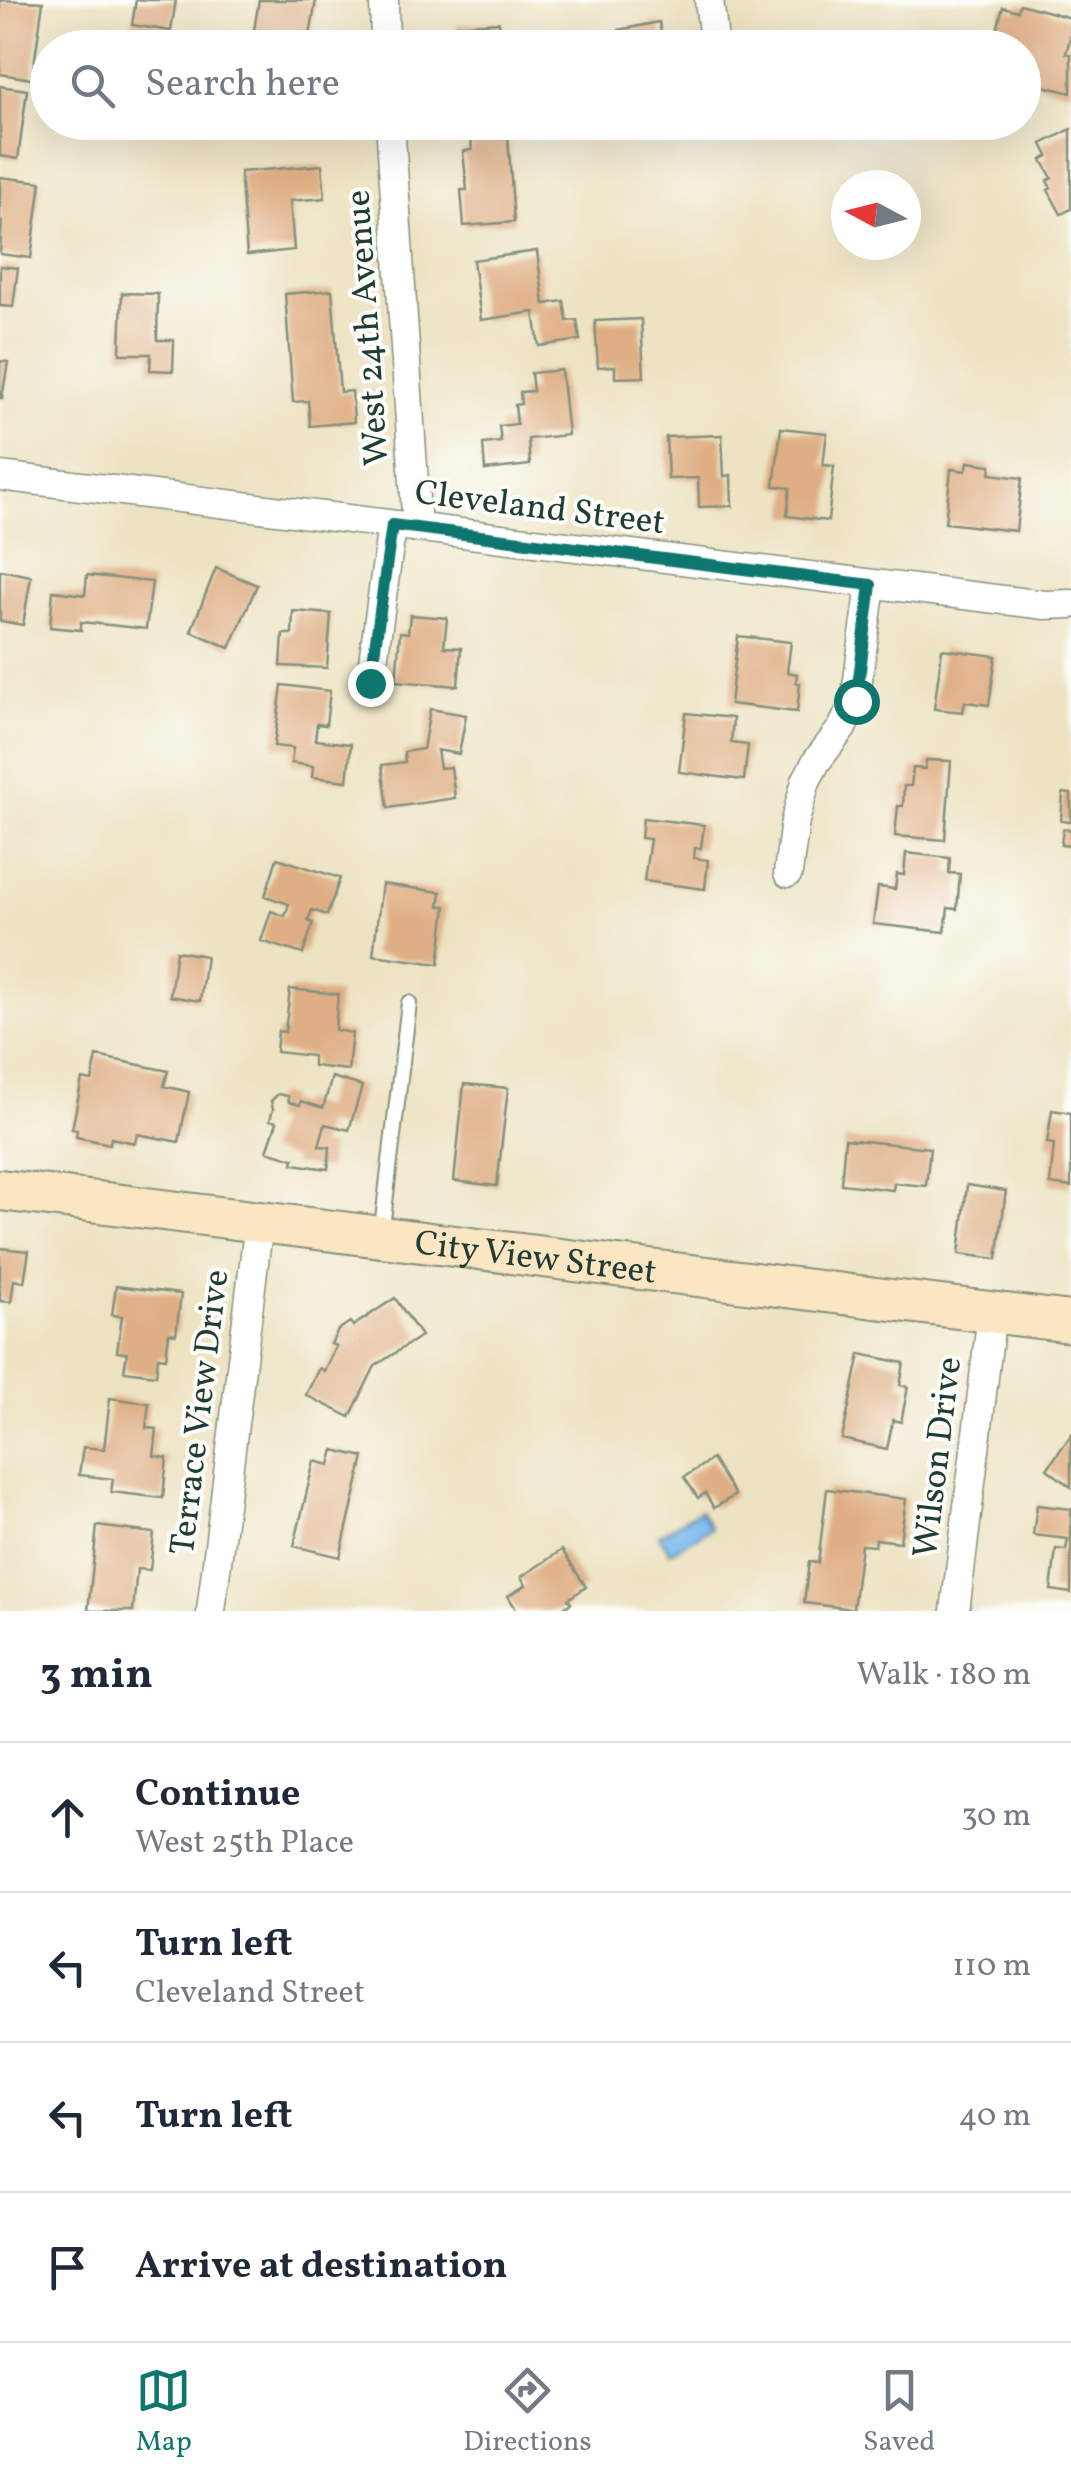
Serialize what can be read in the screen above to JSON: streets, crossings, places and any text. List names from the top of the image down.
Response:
{
  "streets": {
    "street": [
      "West 24th Avenue",
      "Cleveland Street",
      "City View Street",
      "Terrace View Drive",
      "Wilson Drive"
    ]
  },
  "crossings": [
    ["West 24th Avenue", "Cleveland Street"],
    ["City View Street", "Terrace View Drive"],
    ["City View Street", "Wilson Drive"]
  ],
  "north": "left",
  "page": {
    "search": "Search here",
    "heading": ["3 min", "Walk · 180 m"],
    "list": [
      ["Continue", "West 25th Place", "30 m"],
      ["Turn left", "Cleveland Street", "110 m"],
      ["Turn left", "40 m"],
      "Arrive at destination"
    ],
    "nav": ["Map", "Directions", "Saved"]
  }
}
